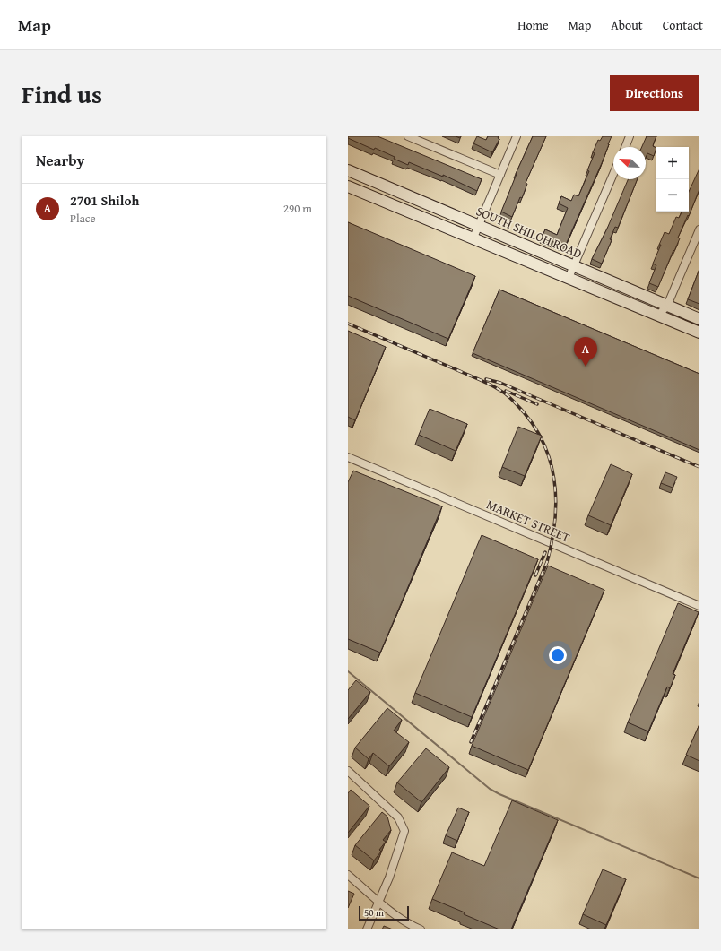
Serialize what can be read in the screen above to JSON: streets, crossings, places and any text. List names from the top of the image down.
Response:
{
  "streets": {
    "main road": ["SOUTH SHILOH ROAD"],
    "street": ["MARKET STREET"]
  },
  "scale_bar": "50 m",
  "north": "top left",
  "page": {
    "header": "Map",
    "nav": [
      "Home",
      "Map",
      "About",
      "Contact"
    ],
    "title": "Find us",
    "buttons": "Directions",
    "heading": "Nearby",
    "map_buttons": ["+", "−"],
    "list": [
      {
        "mark": "A",
        "name": "2701 Shiloh",
        "note": "Place",
        "value": "290 m"
      }
    ],
    "pins": "A",
    "scale": "50 m"
  }
}
